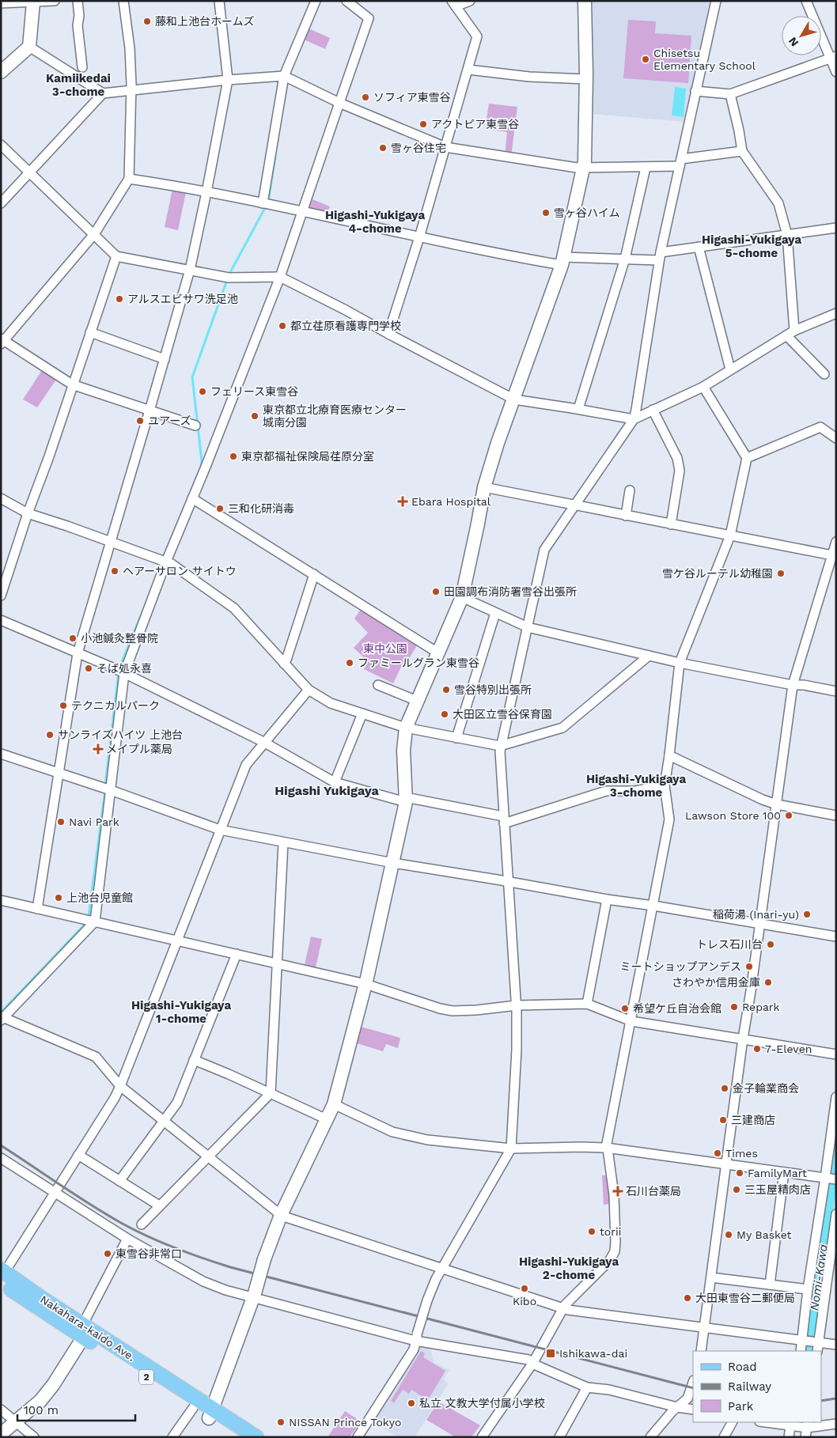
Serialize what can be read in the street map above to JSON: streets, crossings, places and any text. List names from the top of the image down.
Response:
{
  "streets": {
    "main road": ["Nakahara-kaido Ave.", "2"]
  },
  "districts": [
    "Kamiikedai 3-chome",
    "Higashi-Yukigaya 4-chome",
    "Higashi-Yukigaya 5-chome",
    "Higashi-Yukigaya 3-chome",
    "Higashi Yukigaya",
    "Higashi-Yukigaya 1-chome",
    "Higashi-Yukigaya 2-chome"
  ],
  "water": ["Nomi-Kawa"],
  "parks": ["東中公園"],
  "places": {
    "other": [
      "藤和上池台ホームズ",
      "Chisetsu Elementary School",
      "ソフィア東雪谷",
      "アクトピア東雪谷",
      "雪ヶ谷住宅",
      "雪ヶ谷ハイム",
      "アルスエビサワ洗足池",
      "都立荏原看護専門学校",
      "フェリース東雪谷",
      "東京都立北療育医療センター 城南分園",
      "ユアーズ",
      "東京都福祉保険局荏原分室",
      "三和化研消毒",
      "ヘアーサロン サイトウ",
      "雪ケ谷ルーテル幼稚園",
      "田園調布消防署雪谷出張所",
      "小池鍼灸整骨院",
      "ファミールグラン東雪谷",
      "そば処永喜",
      "雪谷特別出張所",
      "テクニカルパーク",
      "大田区立雪谷保育園",
      "サンライズハイツ 上池台",
      "Lawson Store 100",
      "Navi Park",
      "上池台児童館",
      "稲荷湯 (Inari-yu)",
      "トレス石川台",
      "ミートショップアンデス",
      "さわやか信用金庫",
      "Repark",
      "希望ケ丘自治会館",
      "7-Eleven",
      "金子輪業商会",
      "三建商店",
      "Times",
      "FamilyMart",
      "三玉屋精肉店",
      "torii",
      "My Basket",
      "東雪谷非常口",
      "Kibo",
      "大田東雪谷二郵便局",
      "私立 文教大学付属小学校",
      "NISSAN Prince Tokyo"
    ],
    "health": ["Ebara Hospital", "メイプル薬局", "石川台薬局"],
    "transit": ["Ishikawa-dai"]
  },
  "legend": ["Road", "Railway", "Park"],
  "scale_bar": "100 m",
  "north": "bottom left"
}
